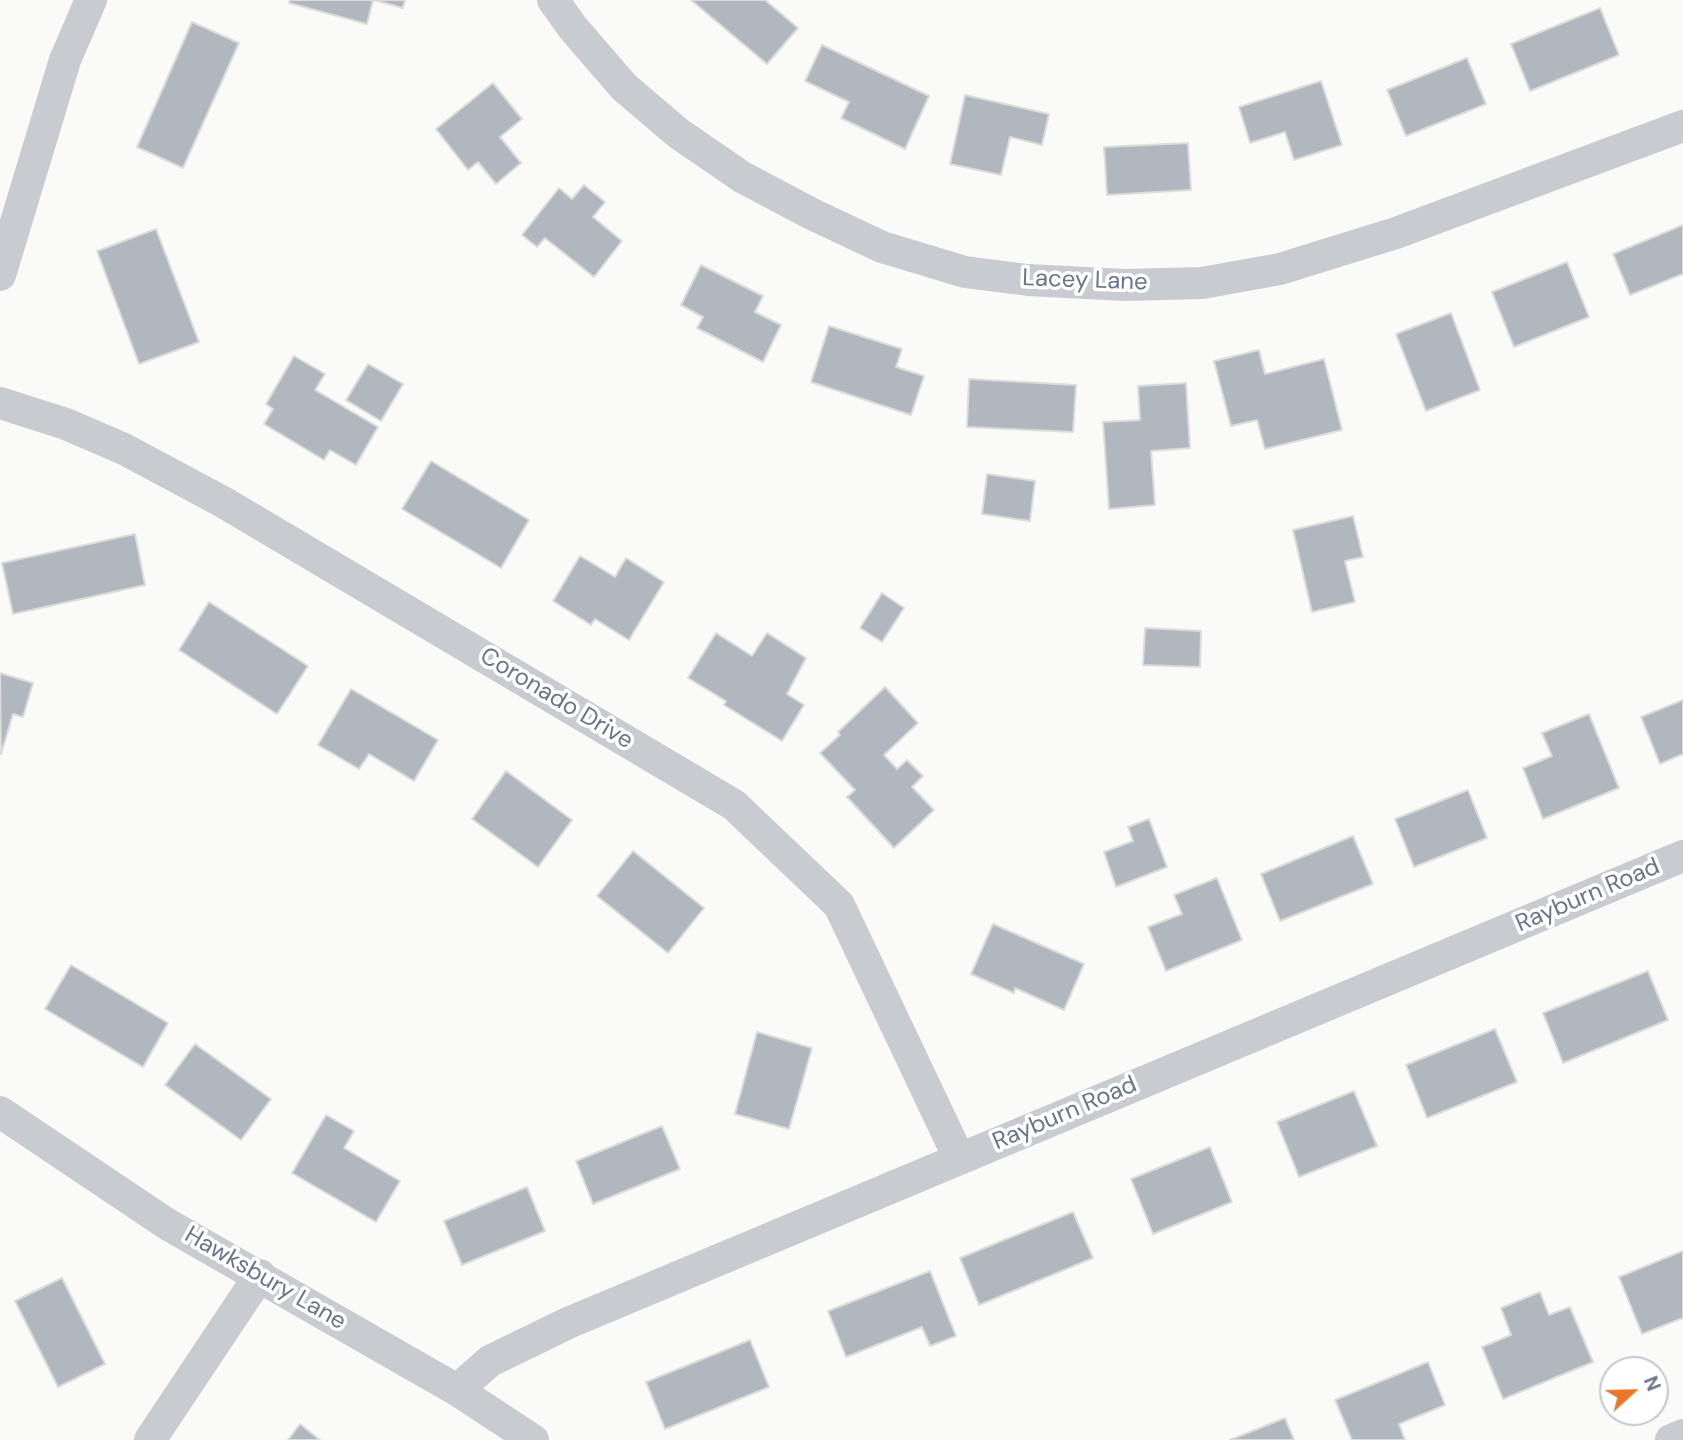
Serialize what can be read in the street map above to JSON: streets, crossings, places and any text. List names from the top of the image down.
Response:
{
  "streets": {
    "street": [
      "Lacey Lane",
      "Coronado Drive",
      "Rayburn Road",
      "Hawksbury Lane"
    ]
  },
  "crossings": [
    ["Coronado Drive", "Rayburn Road"],
    ["Rayburn Road", "Hawksbury Lane"]
  ],
  "north": "right"
}
